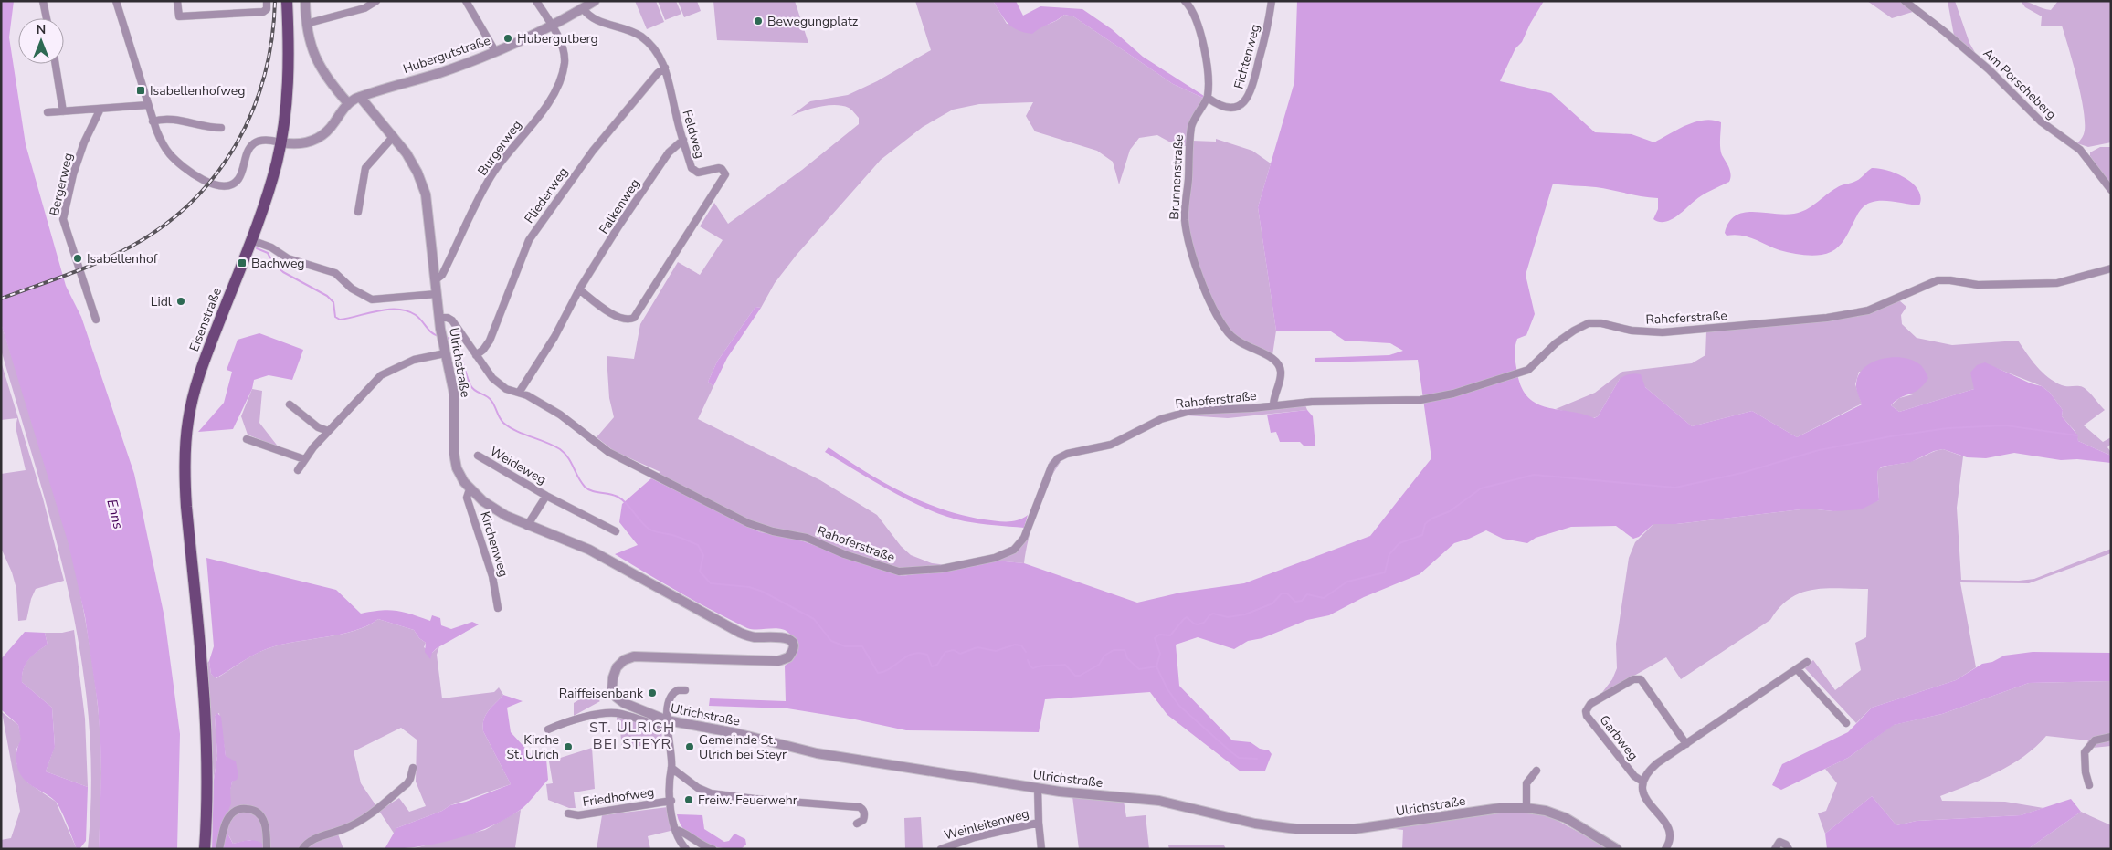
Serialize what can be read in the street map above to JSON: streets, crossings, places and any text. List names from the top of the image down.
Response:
{
  "streets": {
    "main road": ["Eisenstraße"],
    "street": [
      "Hubergutstraße",
      "Fichtenweg",
      "Am Porscheberg",
      "Feldweg",
      "Burgerweg",
      "Brunnenstraße",
      "Bergerweg",
      "Fliederweg",
      "Falkenweg",
      "Rahoferstraße",
      "Ulrichstraße",
      "Weideweg",
      "Kirchenweg",
      "Garbweg",
      "Friedhofweg",
      "Weinleitenweg"
    ]
  },
  "crossings": [
    ["Hubergutstraße", "Feldweg"],
    ["Hubergutstraße", "Burgerweg"],
    ["Hubergutstraße", "Ulrichstraße"],
    ["Fichtenweg", "Brunnenstraße"],
    ["Feldweg", "Fliederweg"],
    ["Feldweg", "Falkenweg"],
    ["Burgerweg", "Ulrichstraße"],
    ["Brunnenstraße", "Rahoferstraße"],
    ["Fliederweg", "Rahoferstraße"],
    ["Falkenweg", "Rahoferstraße"],
    ["Rahoferstraße", "Ulrichstraße"],
    ["Ulrichstraße", "Weideweg"],
    ["Ulrichstraße", "Kirchenweg"],
    ["Ulrichstraße", "Weinleitenweg"]
  ],
  "districts": ["ST. ULRICH BEI STEYR"],
  "water": ["Enns"],
  "places": {
    "other": [
      "Bewegungplatz",
      "Hubergutberg",
      "Isabellenhof",
      "Lidl",
      "Raiffeisenbank",
      "Kirche St. Ulrich",
      "Gemeinde St. Ulrich bei Steyr",
      "Freiw. Feuerwehr"
    ],
    "transit": ["Isabellenhofweg", "Bachweg"]
  },
  "north": "top"
}
